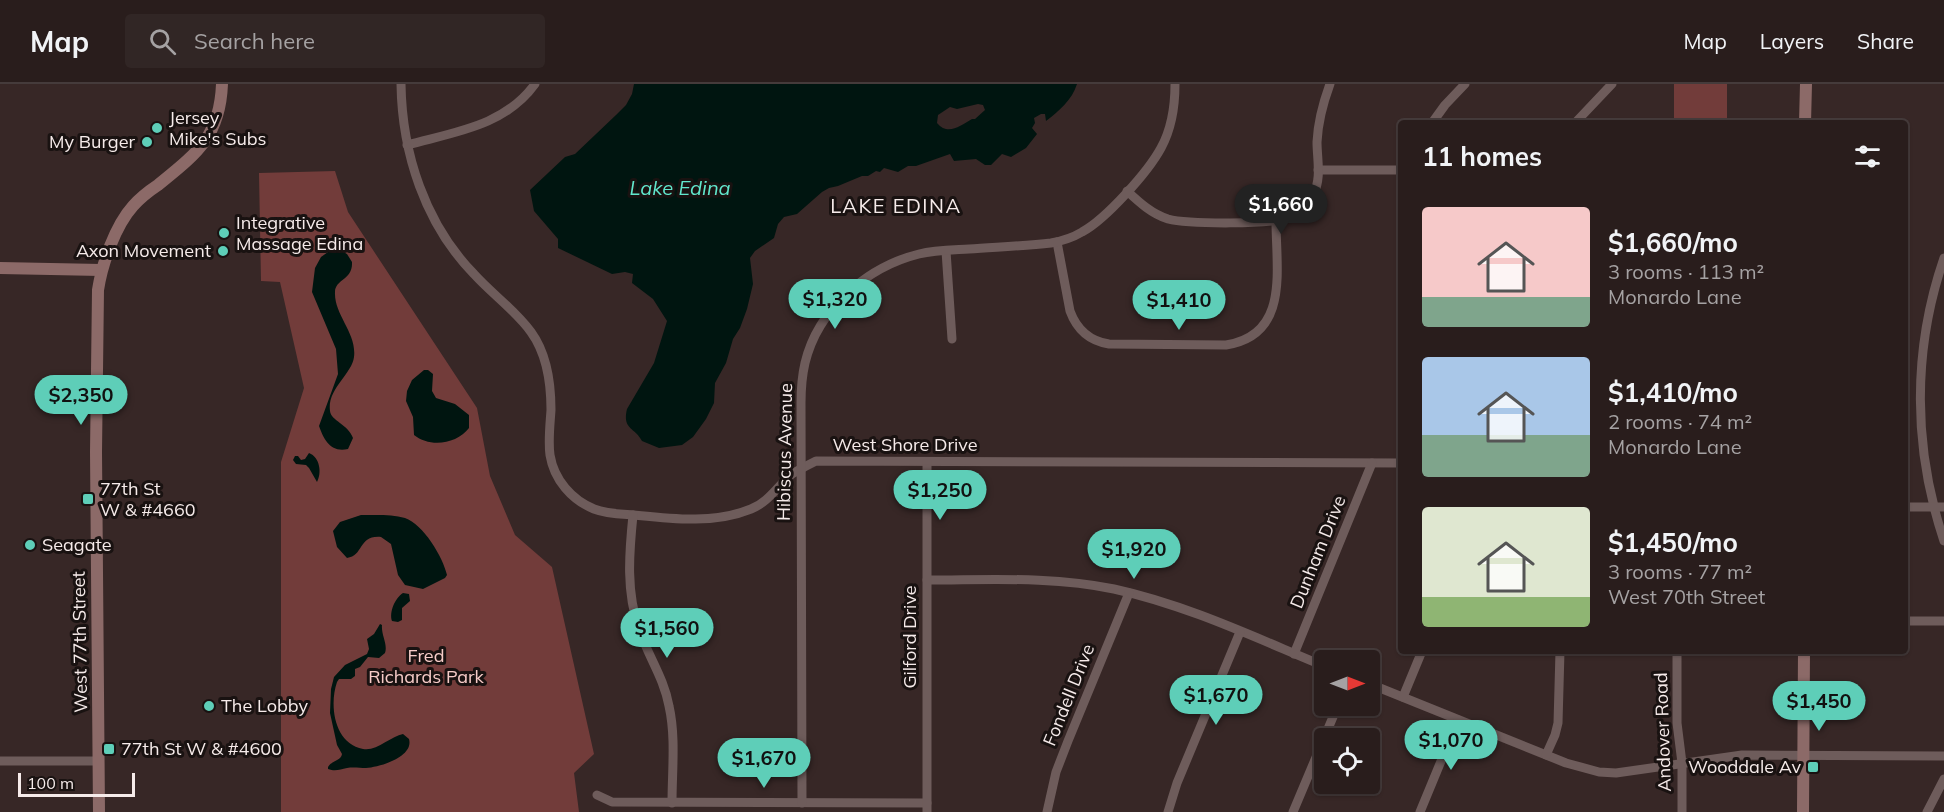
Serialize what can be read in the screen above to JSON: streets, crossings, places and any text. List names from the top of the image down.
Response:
{
  "streets": {
    "street": [
      "West Shore Drive",
      "Hibiscus Avenue",
      "Dunham Drive",
      "Gilford Drive",
      "West 77th Street",
      "Fondell Drive",
      "Andover Road"
    ]
  },
  "crossings": [
    ["West Shore Drive", "Hibiscus Avenue"],
    ["West Shore Drive", "Dunham Drive"],
    ["West Shore Drive", "Gilford Drive"]
  ],
  "districts": ["LAKE EDINA"],
  "water": ["Lake Edina"],
  "parks": ["Fred Richards Park"],
  "places": {
    "other": [
      "Jersey Mike's Subs",
      "My Burger",
      "Integrative Massage Edina",
      "Axon Movement",
      "Seagate",
      "The Lobby"
    ],
    "transit": ["77th St W & #4660", "77th St W & #4600", "Wooddale Av"]
  },
  "scale_bar": "100 m",
  "north": "right",
  "page": {
    "header": "Map",
    "search": "Search here",
    "nav": ["Map", "Layers", "Share"],
    "heading": "11 homes",
    "price": [
      "$1,660",
      "$1,320",
      "$1,410",
      "$2,350",
      "$1,250",
      "$1,920",
      "$1,560",
      "$1,670",
      "$1,450",
      "$1,070",
      "$1,670"
    ],
    "list": [
      {
        "name": "$1,660/mo",
        "note": "3 rooms · 113 m² · Monardo Lane"
      },
      {
        "name": "$1,410/mo",
        "note": "2 rooms · 74 m² · Monardo Lane"
      },
      {
        "name": "$1,450/mo",
        "note": "3 rooms · 77 m² · West 70th Street"
      }
    ],
    "scale": "100 m"
  }
}
